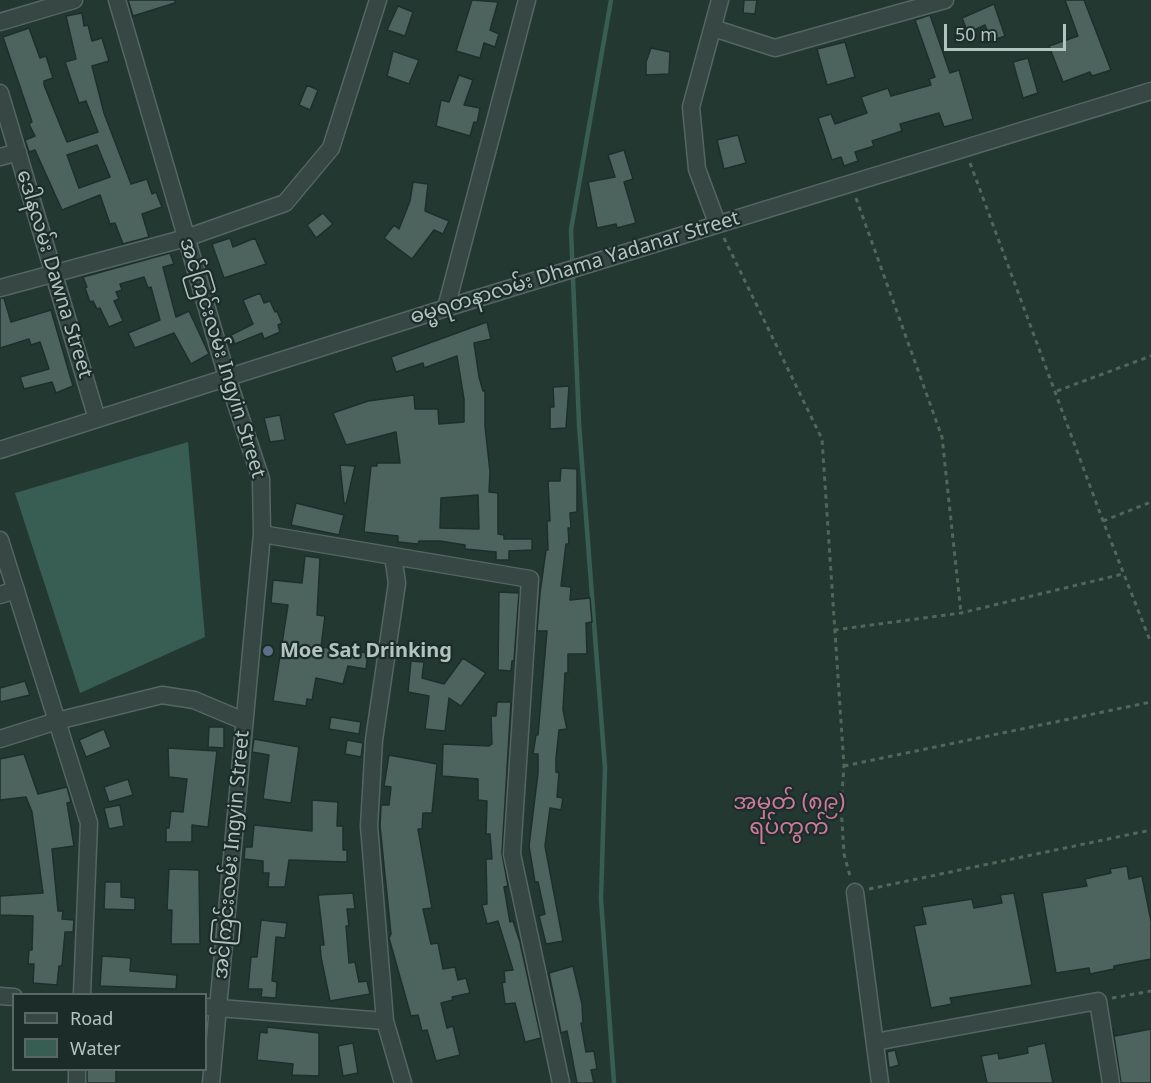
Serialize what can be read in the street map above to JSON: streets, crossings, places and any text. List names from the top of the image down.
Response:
{
  "streets": {
    "street": ["ဓမ္မရတနာလမ်း Dhama Yadanar Street", "ဒေါနလမ်း Dawna Street", "အင်ကြင်းလမ်း Ingyin Street"]
  },
  "crossings": [
    ["ဓမ္မရတနာလမ်း Dhama Yadanar Street", "ဒေါနလမ်း Dawna Street"],
    ["ဓမ္မရတနာလမ်း Dhama Yadanar Street", "အင်ကြင်းလမ်း Ingyin Street"]
  ],
  "districts": ["အမှတ် (၈၉) ရပ်ကွက်"],
  "places": ["Moe Sat Drinking"],
  "legend": ["Road", "Water"],
  "scale_bar": "50 m"
}
